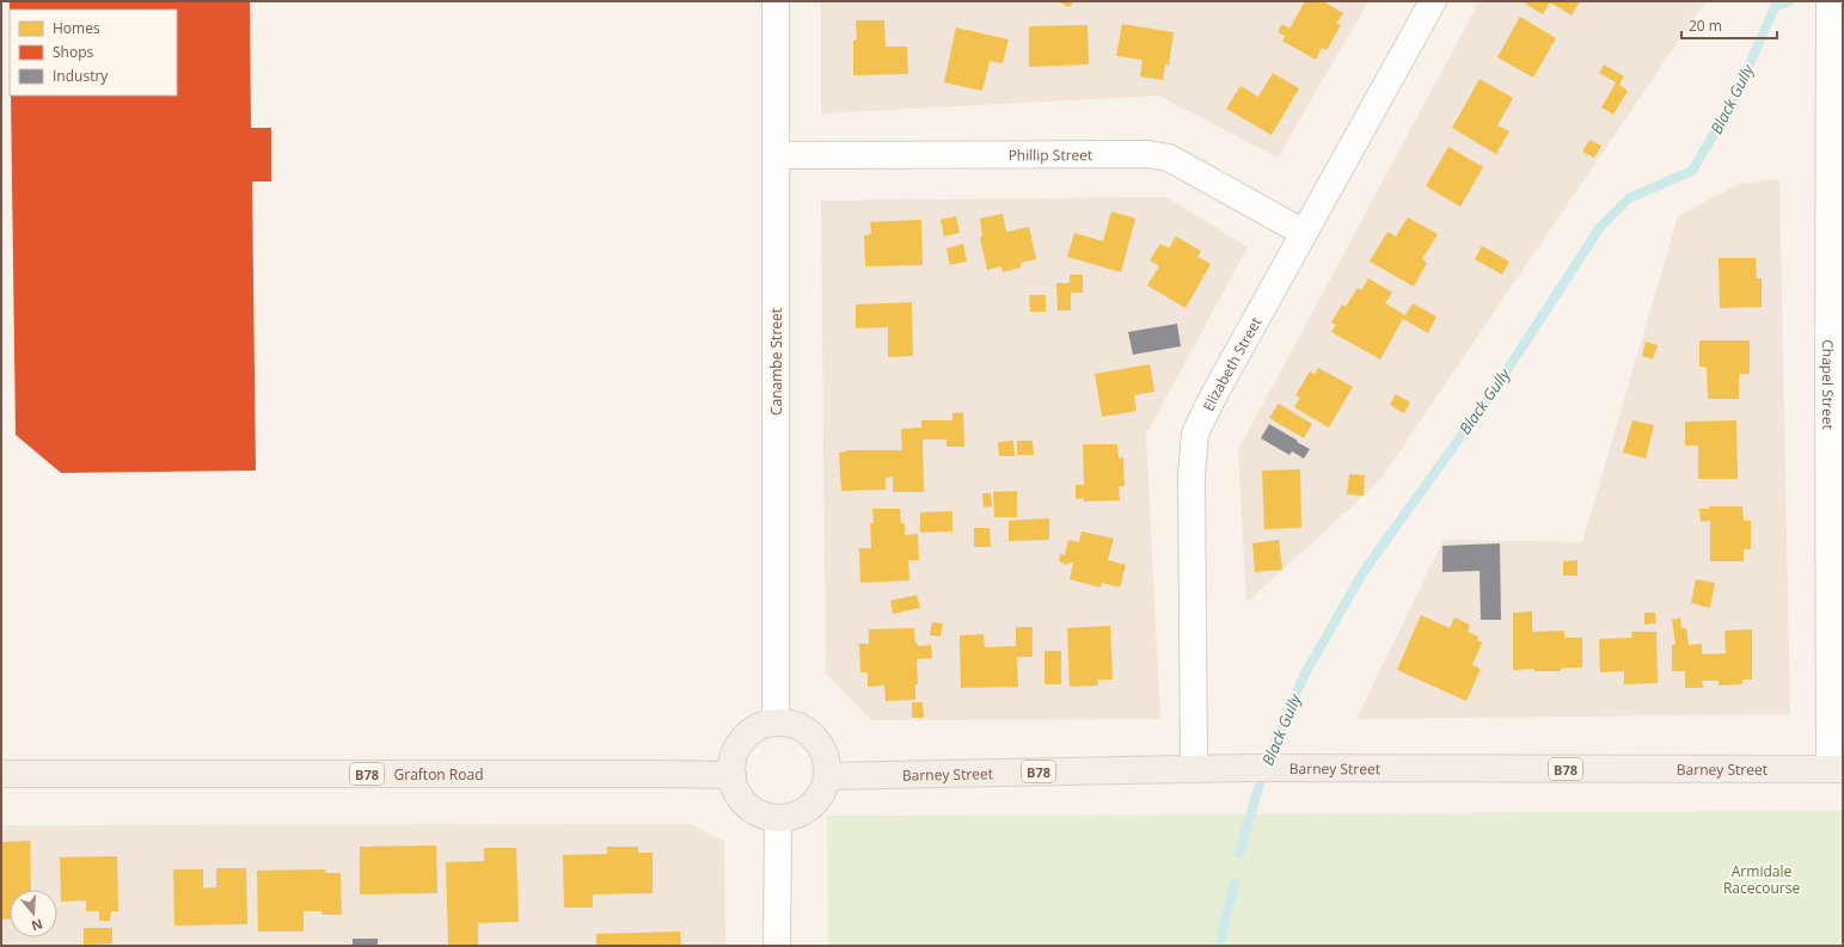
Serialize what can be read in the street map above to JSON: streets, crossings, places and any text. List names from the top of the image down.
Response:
{
  "streets": {
    "main road": ["Barney Street", "B78", "Grafton Road"],
    "street": [
      "Phillip Street",
      "Canambe Street",
      "Elizabeth Street",
      "Chapel Street"
    ]
  },
  "crossings": [
    ["Phillip Street", "Canambe Street"],
    ["Phillip Street", "Elizabeth Street"],
    ["Canambe Street", "Barney Street"],
    ["Canambe Street", "Grafton Road"],
    ["Elizabeth Street", "Barney Street"],
    ["Chapel Street", "Barney Street"],
    ["Barney Street", "Grafton Road"]
  ],
  "water": ["Black Gully"],
  "parks": ["Armidale Racecourse"],
  "legend": ["Homes", "Shops", "Industry"],
  "scale_bar": "20 m",
  "north": "bottom"
}
